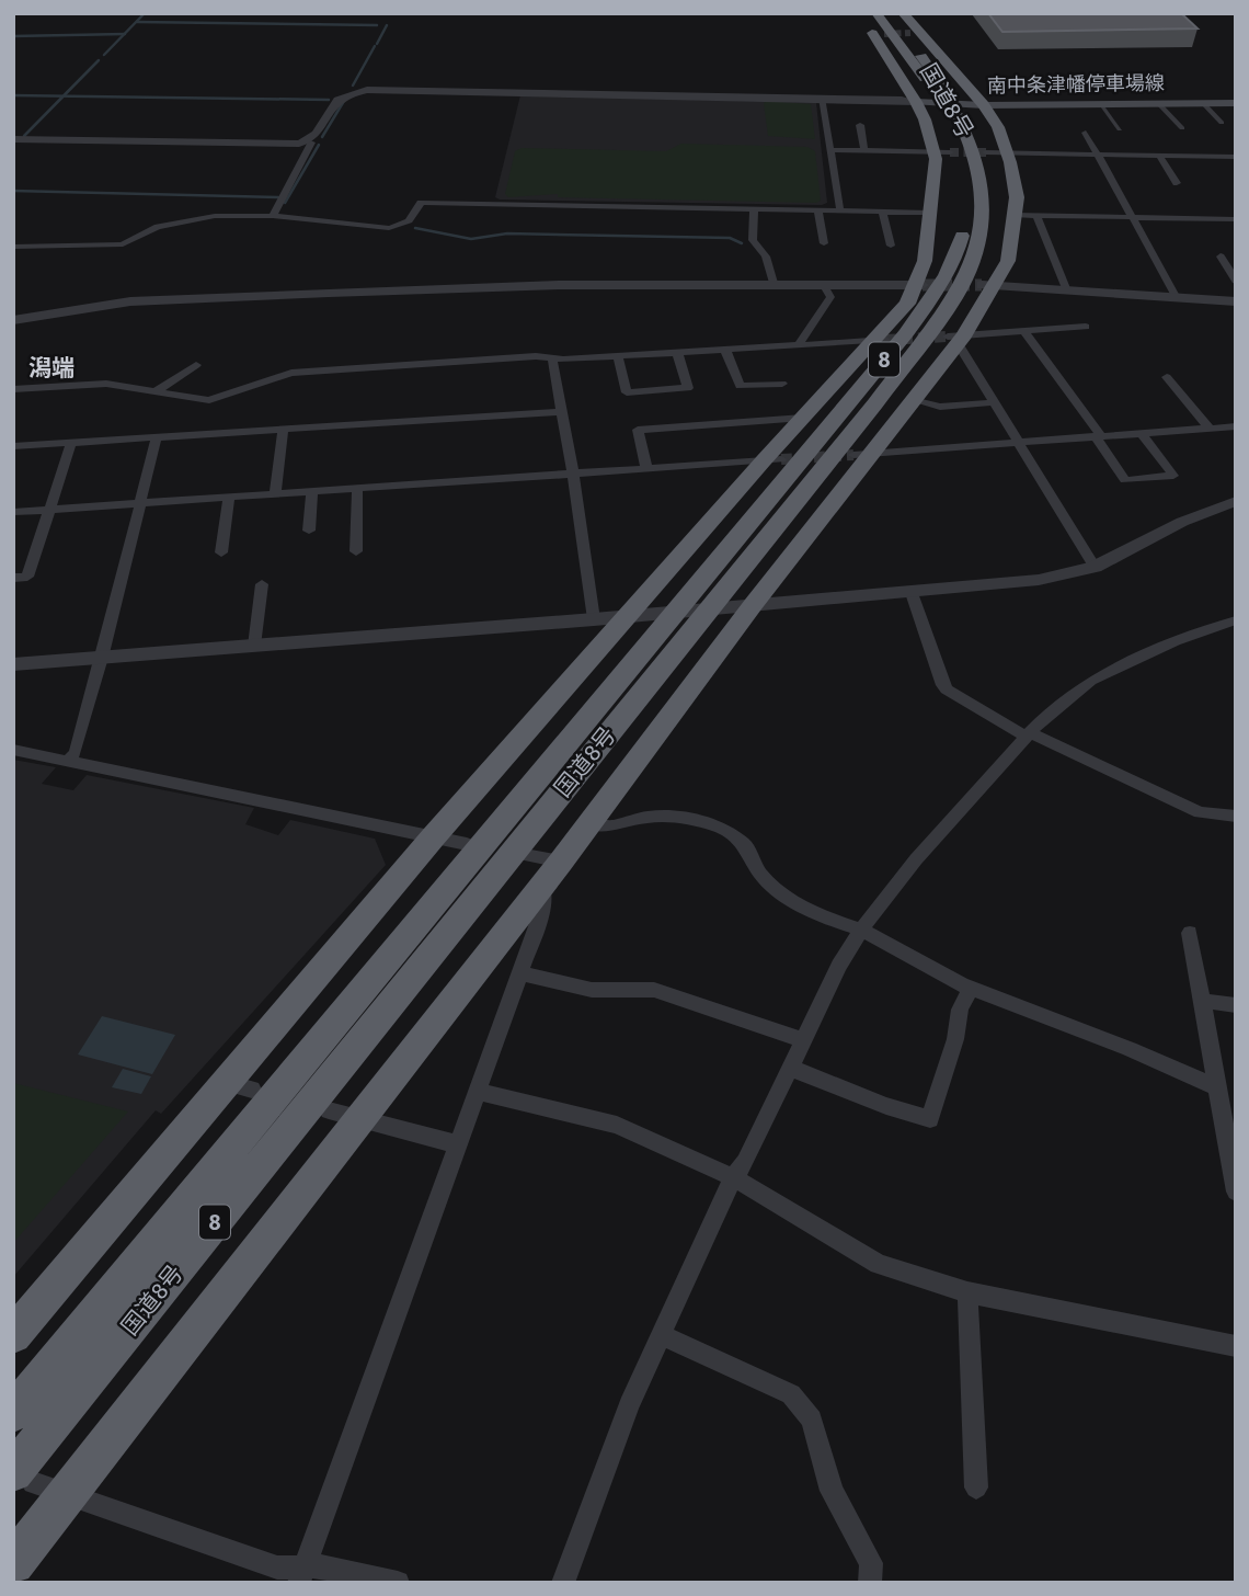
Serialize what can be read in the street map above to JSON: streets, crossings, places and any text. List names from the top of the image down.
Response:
{
  "streets": {
    "highway": ["国道8号", "8"],
    "main road": ["南中条津幡停車場線"]
  },
  "crossings": [
    ["南中条津幡停車場線", "国道8号"],
    ["国道8号", "8"]
  ],
  "districts": ["潟端"]
}
